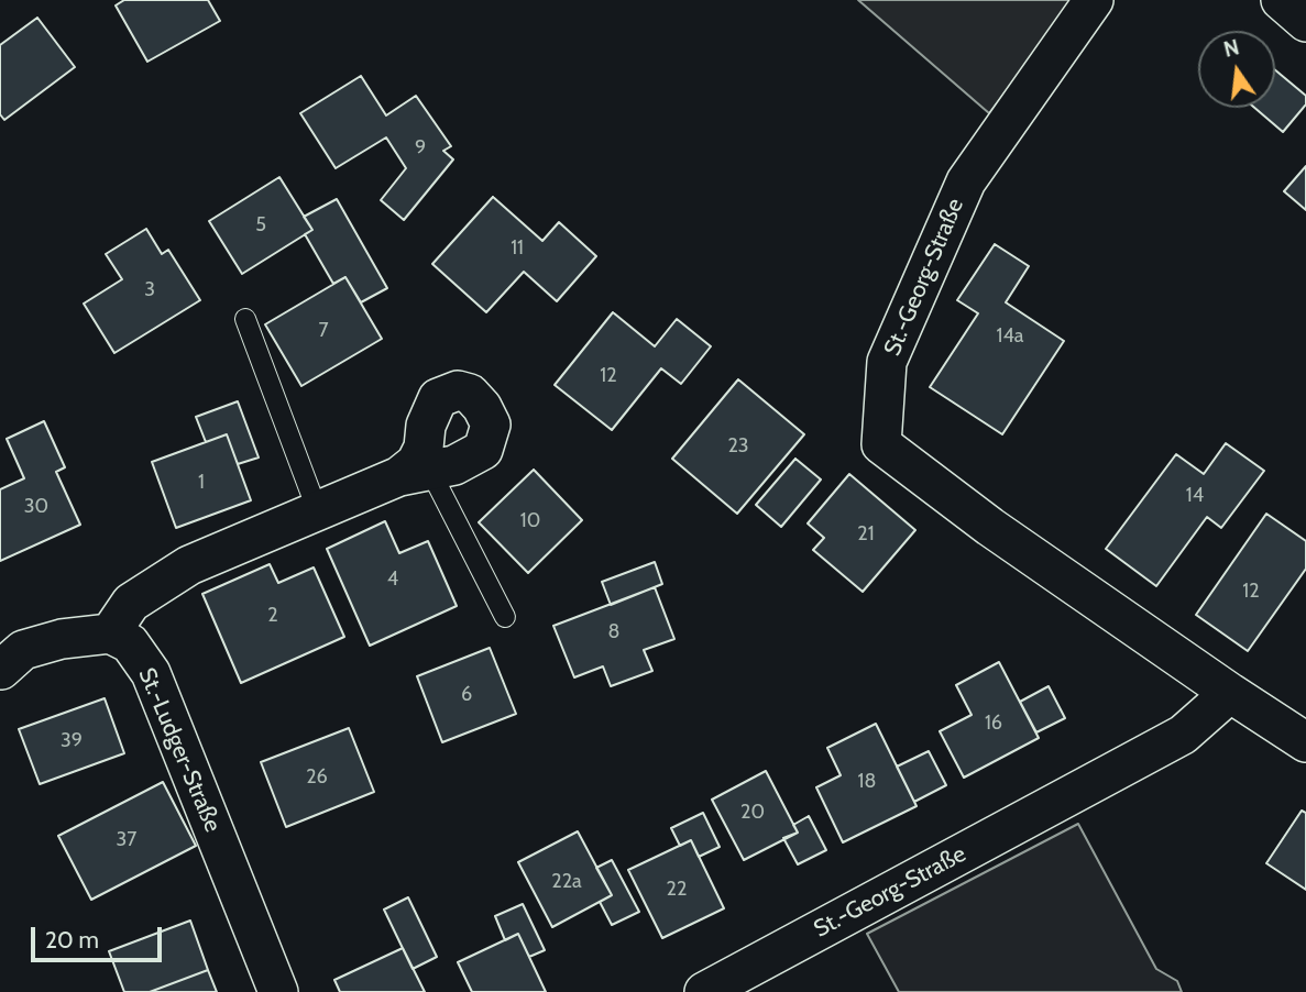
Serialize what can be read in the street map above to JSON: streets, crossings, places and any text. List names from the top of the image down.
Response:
{
  "streets": {
    "street": ["St.-Georg-Straße", "St.-Ludger-Straße"]
  },
  "house_numbers": [
    "9",
    "5",
    "11",
    "3",
    "7",
    "14a",
    "12",
    "23",
    "1",
    "14",
    "30",
    "10",
    "21",
    "4",
    "12",
    "2",
    "8",
    "6",
    "16",
    "39",
    "26",
    "18",
    "20",
    "37",
    "22a",
    "22"
  ],
  "scale_bar": "20 m",
  "north": "top"
}
